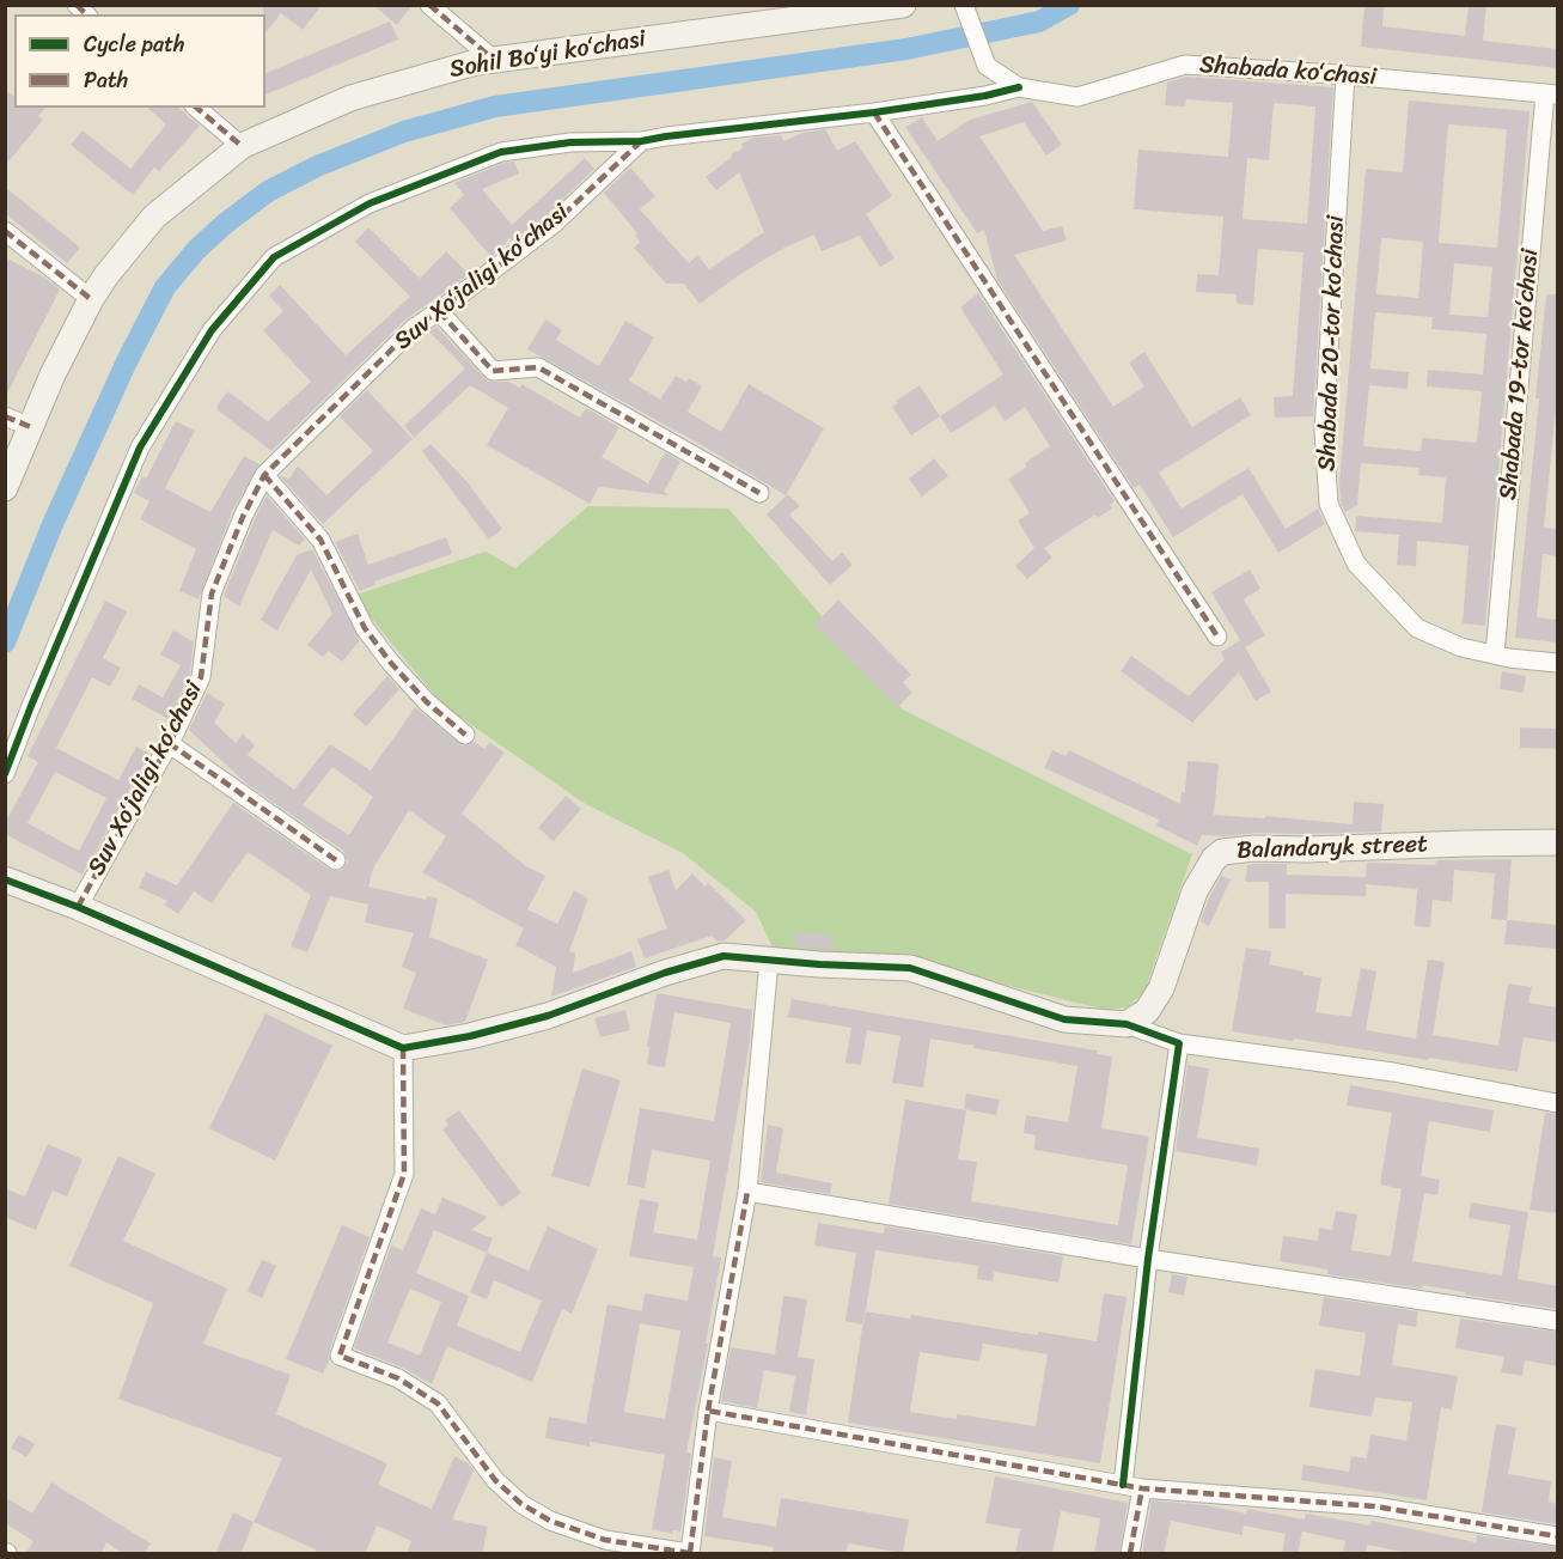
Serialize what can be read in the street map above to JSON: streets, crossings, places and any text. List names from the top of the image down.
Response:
{
  "streets": {
    "street": [
      "Sohil Boʻyi koʻchasi",
      "Shabada koʻchasi",
      "Suv Xoʻjaligi koʻchasi",
      "Shabada 20-tor koʻchasi",
      "Shabada 19-tor koʻchasi",
      "Balandaryk street"
    ]
  },
  "crossings": [
    ["Shabada koʻchasi", "Shabada 20-tor koʻchasi"],
    ["Shabada koʻchasi", "Shabada 19-tor koʻchasi"],
    ["Shabada 20-tor koʻchasi", "Shabada 19-tor koʻchasi"]
  ],
  "legend": ["Cycle path", "Path"]
}
